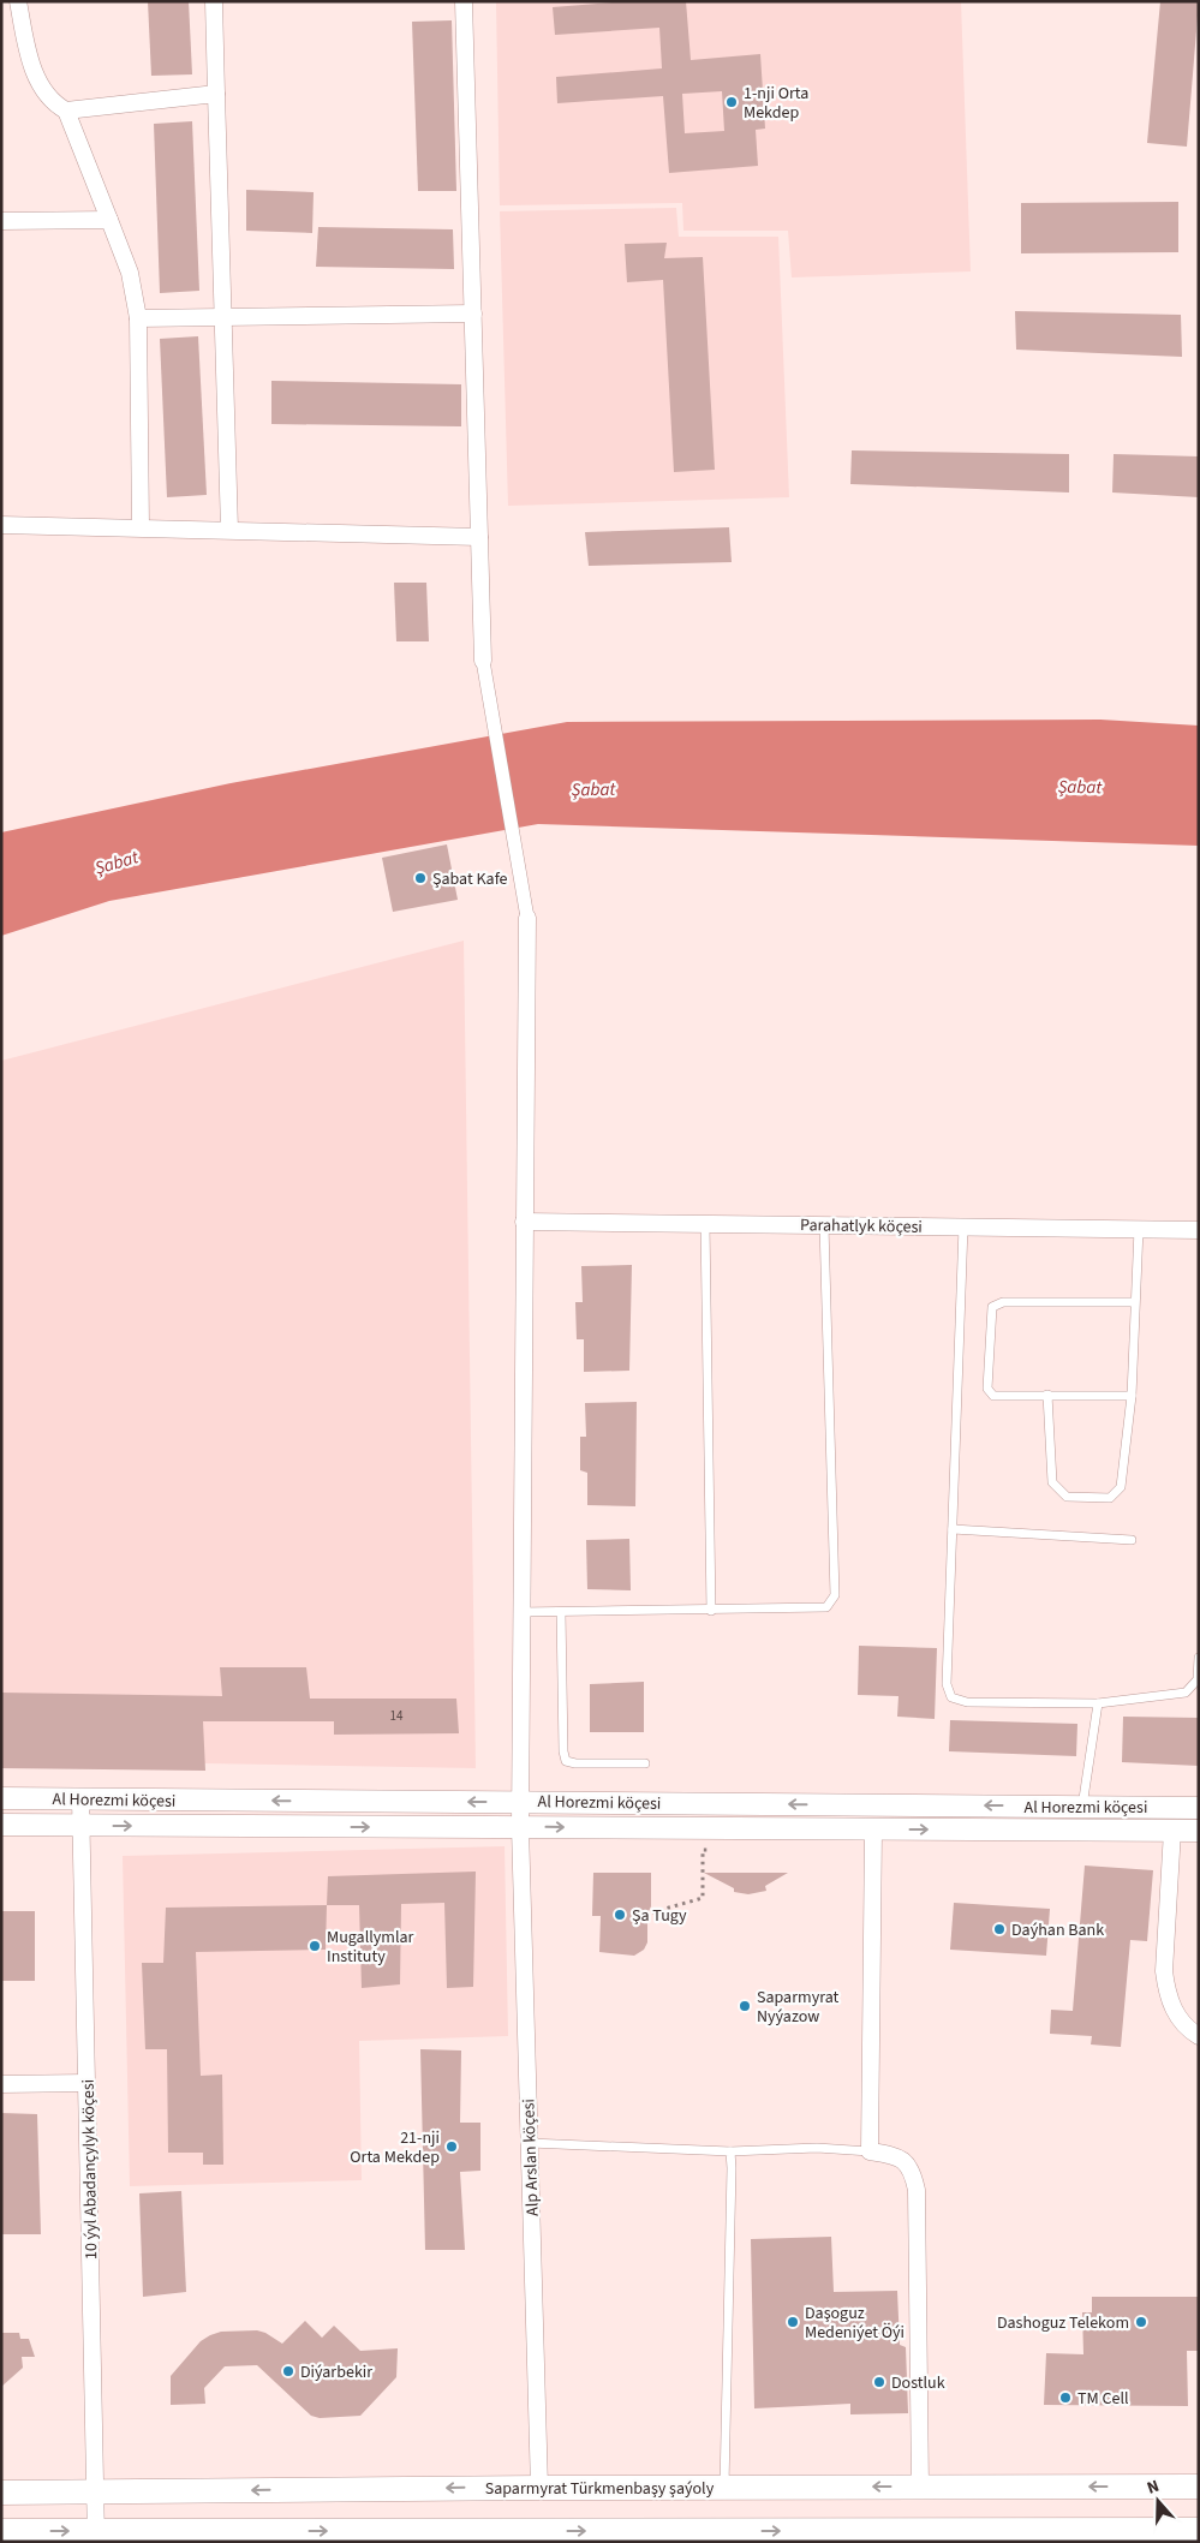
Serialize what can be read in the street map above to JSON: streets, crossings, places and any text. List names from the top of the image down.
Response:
{
  "streets": {
    "main road": ["Saparmyrat Türkmenbaşy şaýoly"],
    "street": [
      "Parahatlyk köçesi",
      "Al Horezmi köçesi",
      "Alp Arslan köçesi",
      "10 ýyl Abadançylyk köçesi"
    ]
  },
  "crossings": [
    ["Parahatlyk köçesi", "Alp Arslan köçesi"],
    ["Al Horezmi köçesi", "Alp Arslan köçesi"],
    ["Al Horezmi köçesi", "10 ýyl Abadançylyk köçesi"],
    ["Alp Arslan köçesi", "Saparmyrat Türkmenbaşy şaýoly"],
    ["10 ýyl Abadançylyk köçesi", "Saparmyrat Türkmenbaşy şaýoly"]
  ],
  "water": ["Şabat"],
  "places": [
    "1-nji Orta Mekdep",
    "Şabat Kafe",
    "Şa Tugy",
    "Daýhan Bank",
    "Mugallymlar Instituty",
    "Saparmyrat Nyýazow",
    "21-nji Orta Mekdep",
    "Daşoguz Medeniýet Öýi",
    "Dashoguz Telekom",
    "Diýarbekir",
    "Dostluk",
    "TM Cell"
  ],
  "house_numbers": ["14"],
  "north": "top"
}
